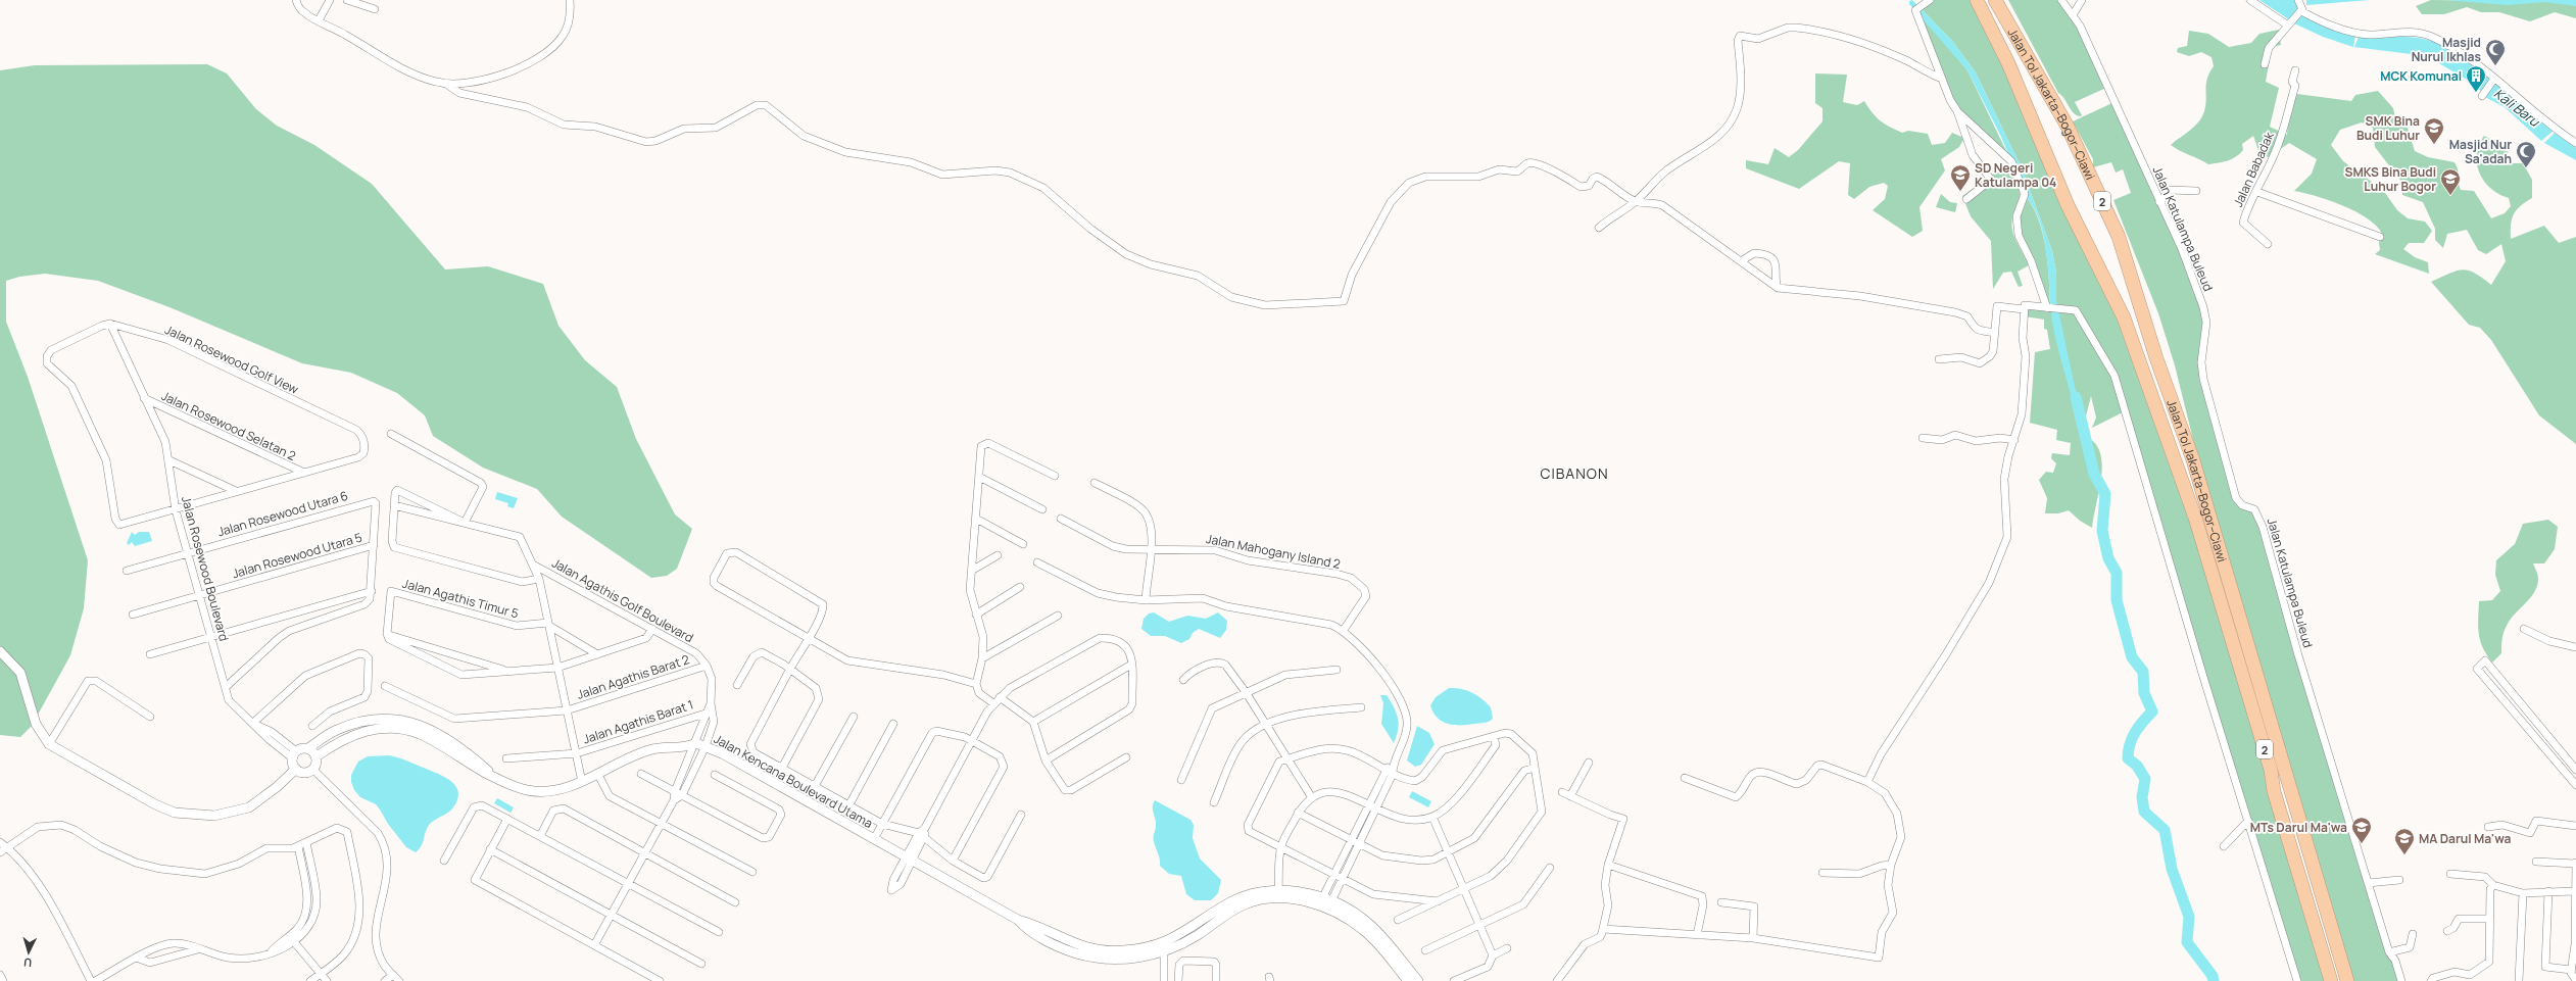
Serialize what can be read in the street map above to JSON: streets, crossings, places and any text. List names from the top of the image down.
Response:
{
  "streets": {
    "highway": ["Jalan Tol Jakarta–Bogor–Ciawi", "2"],
    "street": [
      "Jalan Babadak",
      "Jalan Katulampa Buleud",
      "Jalan Rosewood Golf View",
      "Jalan Rosewood Selatan 2",
      "Jalan Rosewood Utara 6",
      "Jalan Mahogany Island 2",
      "Jalan Rosewood Utara 5",
      "Jalan Rosewood Boulevard",
      "Jalan Agathis Timur 5",
      "Jalan Agathis Golf Boulevard",
      "Jalan Agathis Barat 2",
      "Jalan Agathis Barat 1",
      "Jalan Kencana Boulevard Utama"
    ]
  },
  "crossings": [
    ["Jalan Rosewood Golf View", "Jalan Rosewood Selatan 2"],
    ["Jalan Rosewood Golf View", "Jalan Rosewood Boulevard"],
    ["Jalan Rosewood Selatan 2", "Jalan Rosewood Boulevard"],
    ["Jalan Rosewood Utara 6", "Jalan Rosewood Utara 5"],
    ["Jalan Rosewood Utara 6", "Jalan Rosewood Boulevard"],
    ["Jalan Rosewood Utara 5", "Jalan Rosewood Boulevard"],
    ["Jalan Rosewood Boulevard", "Jalan Kencana Boulevard Utama"],
    ["Jalan Agathis Golf Boulevard", "Jalan Agathis Barat 2"]
  ],
  "districts": ["CIBANON"],
  "water": ["Kali Baru"],
  "places": {
    "mosque": ["Masjid Nurul Ikhlas", "Masjid Nur Sa'adah"],
    "building": ["MCK Komunal"],
    "school or university": [
      "SMK Bina Budi Luhur",
      "SD Negeri Katulampa 04",
      "SMKS Bina Budi Luhur Bogor",
      "MTs Darul Ma'wa",
      "MA Darul Ma'wa"
    ]
  },
  "north": "bottom"
}
